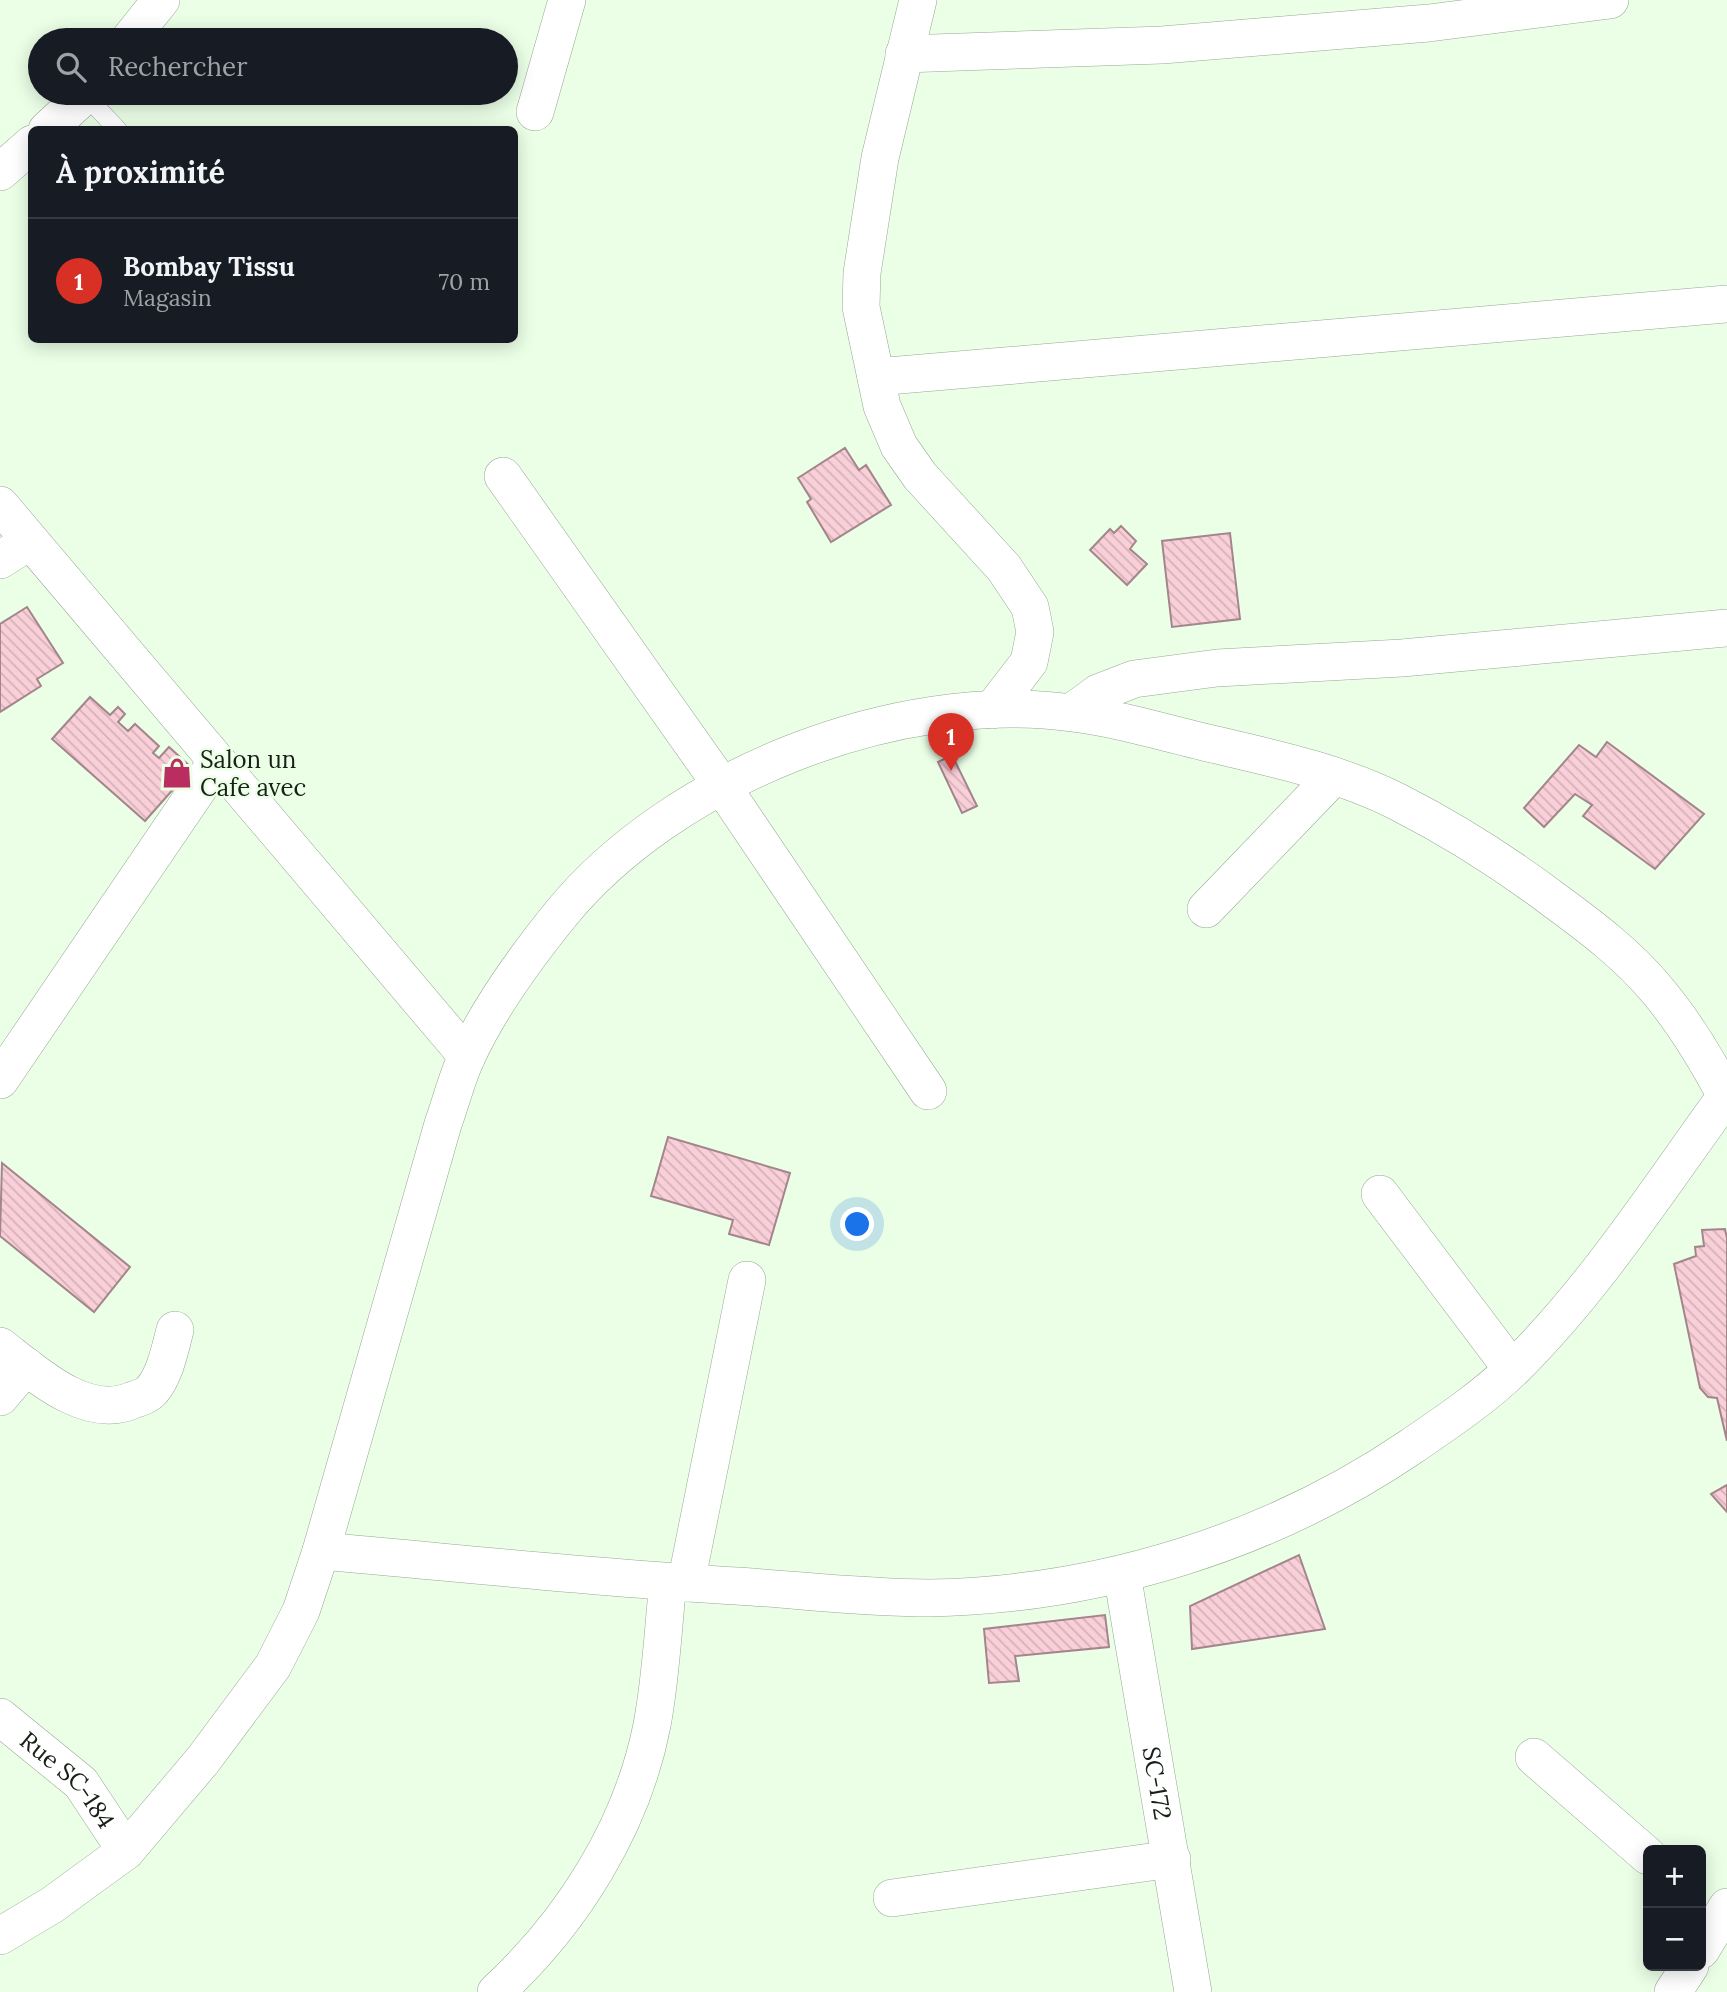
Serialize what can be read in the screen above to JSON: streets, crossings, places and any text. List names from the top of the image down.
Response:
{
  "streets": {
    "street": ["Rue SC-184", "SC-172"]
  },
  "places": {
    "shop": ["Salon un Cafe avec"]
  },
  "page": {
    "search": "Rechercher",
    "heading": "À proximité",
    "list": [
      {
        "mark": "1",
        "name": "Bombay Tissu",
        "note": "Magasin",
        "value": "70 m"
      }
    ],
    "pins": "1",
    "map_buttons": ["+", "−"]
  }
}
